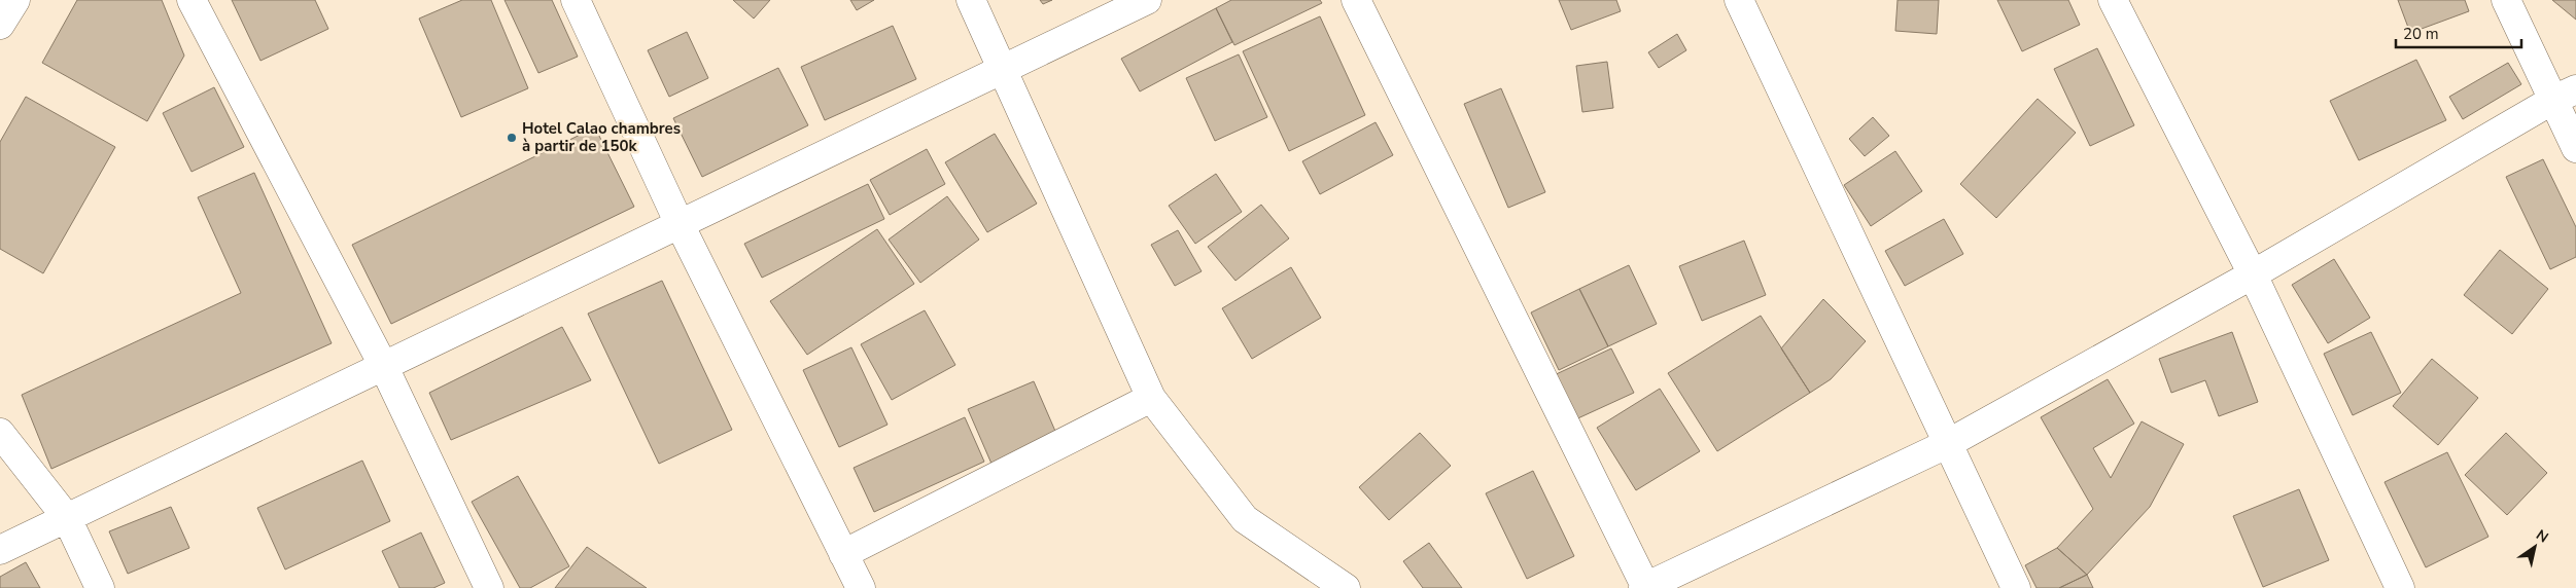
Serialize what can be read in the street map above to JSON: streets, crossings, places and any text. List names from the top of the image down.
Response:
{
  "places": ["Hotel Calao chambres à partir de 150k"],
  "scale_bar": "20 m",
  "north": "top right"
}
